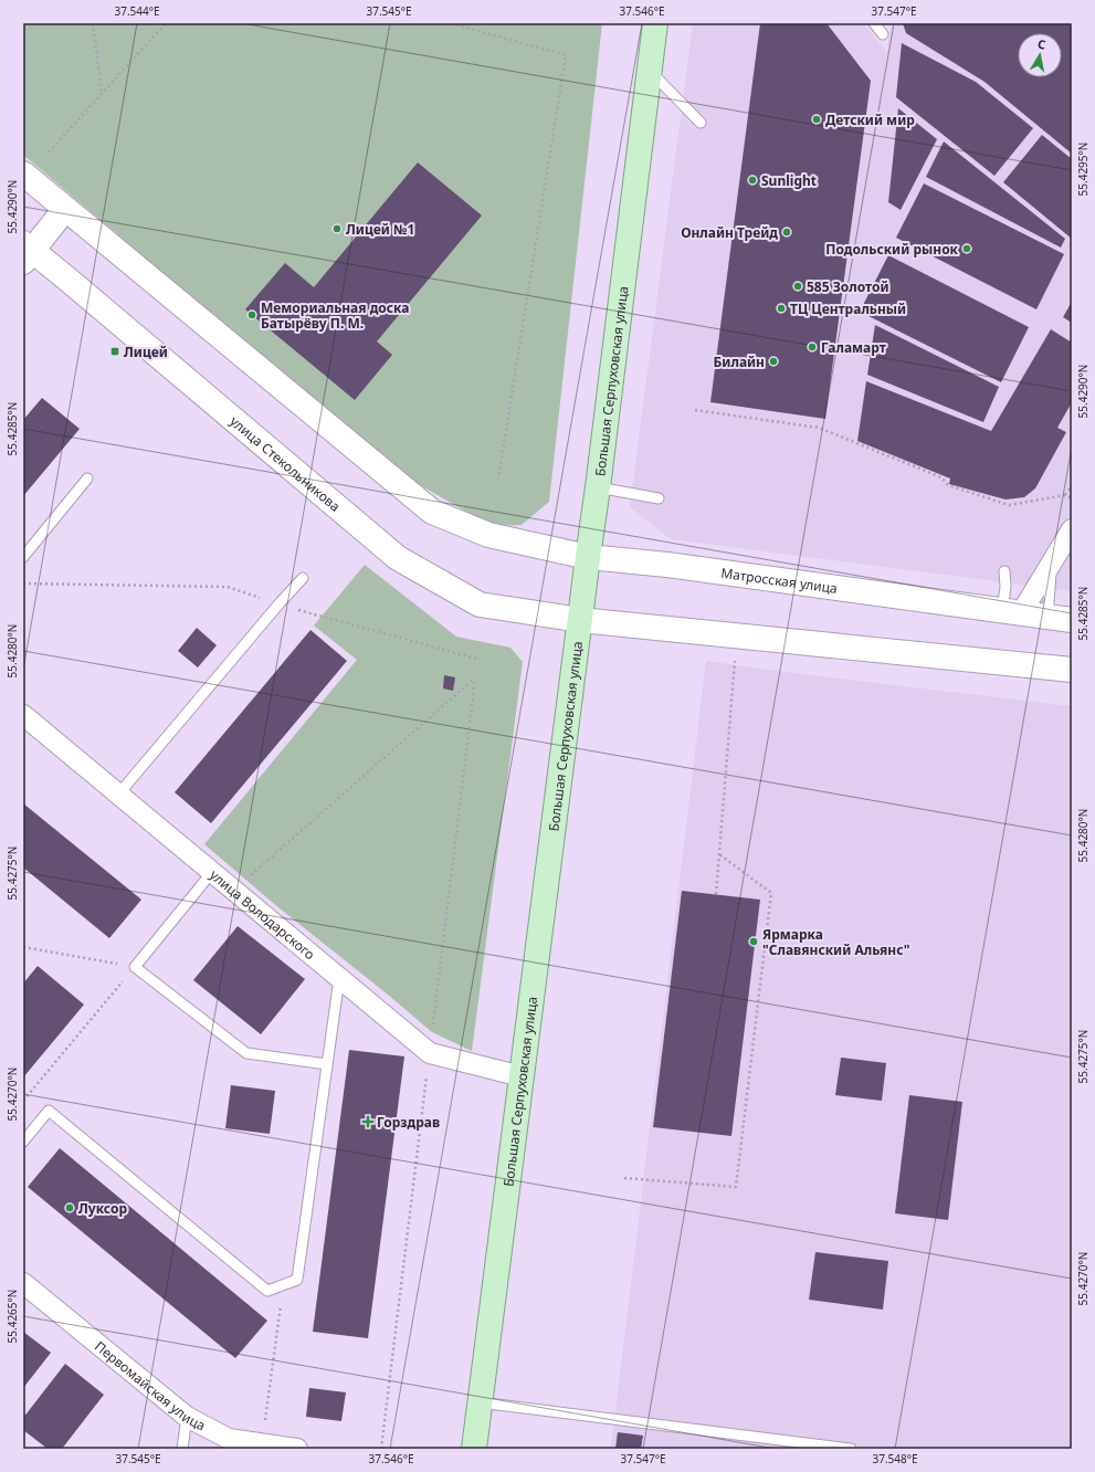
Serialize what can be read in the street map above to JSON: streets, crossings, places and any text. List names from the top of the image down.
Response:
{
  "streets": {
    "main road": ["Большая Серпуховская улица", "улица Стекольникова", "Матросская улица"],
    "street": ["улица Володарского", "Первомайская улица"]
  },
  "crossings": [
    ["Большая Серпуховская улица", "улица Стекольникова"],
    ["Большая Серпуховская улица", "Матросская улица"],
    ["Большая Серпуховская улица", "улица Володарского"]
  ],
  "places": {
    "other": [
      "Детский мир",
      "Sunlight",
      "Лицeй №1",
      "Онлайн Трейд",
      "Подольский рынок",
      "585 Золотой",
      "ТЦ Центральный",
      "Мемориальная доска Батырёву П. М.",
      "Галамарт",
      "Билайн",
      "Ярмарка \"Славянский Альянс\"",
      "Луксор"
    ],
    "transit": ["Лицeй"],
    "health": ["Горздрав"]
  },
  "north": "top",
  "coordinates": [
    "37.544°E",
    "37.545°E",
    "37.546°E",
    "37.547°E",
    "55.4295°N",
    "55.4290°N",
    "55.4285°N",
    "55.4280°N",
    "55.4275°N",
    "55.4270°N",
    "55.4265°N",
    "37.548°E"
  ]
}
